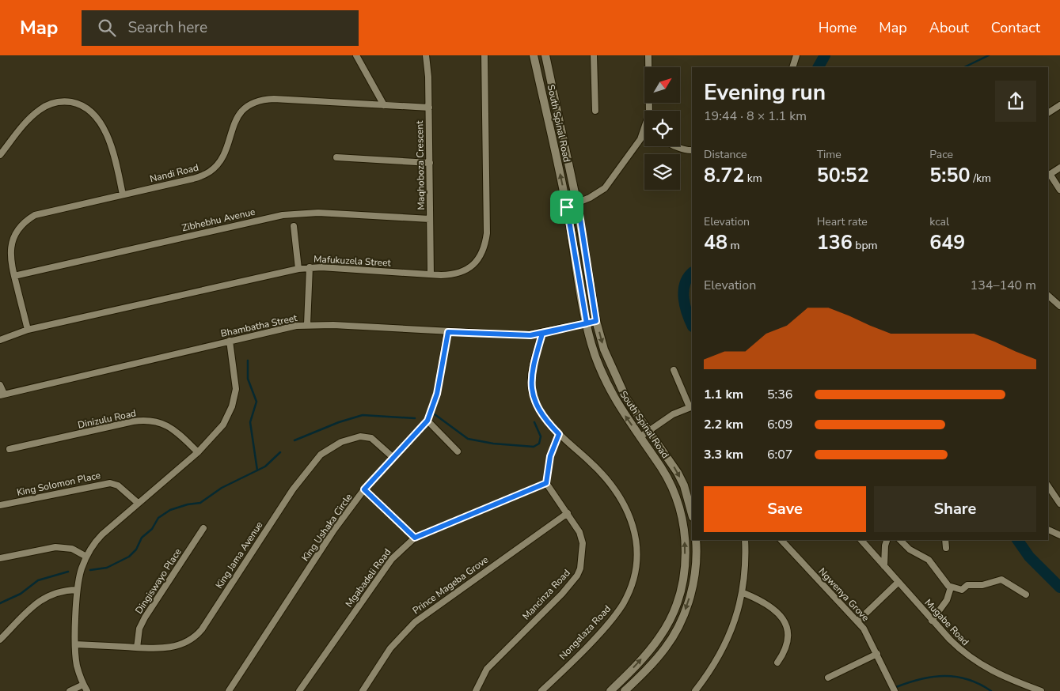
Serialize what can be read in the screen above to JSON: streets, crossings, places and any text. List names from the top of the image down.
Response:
{
  "streets": {
    "street": [
      "South Spinal Road",
      "Maqhoboza Crescent",
      "Nandi Road",
      "Zibhebhu Avenue",
      "Mafukuzela Street",
      "Bhambatha Street",
      "Dinizulu Road",
      "King Solomon Place",
      "King Ushaka Circle",
      "King Jama Avenue",
      "Mgabadeli Road",
      "Dingiswayo Place",
      "Prince Mageba Grove",
      "Mancinza Road",
      "Ngwenya Grove",
      "Mugabe Road",
      "Nongalaza Road"
    ]
  },
  "crossings": [
    ["South Spinal Road", "Bhambatha Street"],
    ["Maqhoboza Crescent", "Nandi Road"],
    ["Maqhoboza Crescent", "Zibhebhu Avenue"],
    ["Maqhoboza Crescent", "Mafukuzela Street"],
    ["Nandi Road", "Zibhebhu Avenue"],
    ["Nandi Road", "Mafukuzela Street"],
    ["Bhambatha Street", "King Ushaka Circle"],
    ["Bhambatha Street", "Nongalaza Road"],
    ["King Ushaka Circle", "King Jama Avenue"],
    ["King Jama Avenue", "Dingiswayo Place"],
    ["Mgabadeli Road", "Mancinza Road"],
    ["Prince Mageba Grove", "Mancinza Road"]
  ],
  "north": "top right",
  "page": {
    "header": "Map",
    "search": "Search here",
    "nav": [
      "Home",
      "Map",
      "About",
      "Contact"
    ],
    "heading": ["Evening run", "19:44 · 8 × 1.1 km"],
    "stats": [
      ["Distance", "8.72 km"],
      ["Time", "50:52"],
      ["Pace", "5:50 /km"],
      ["Elevation", "48 m"],
      ["Heart rate", "136 bpm"],
      ["kcal", "649"]
    ],
    "chart": ["Elevation", "134–140 m"],
    "list": [
      {
        "name": "1.1 km",
        "note": "5:36"
      },
      {
        "name": "2.2 km",
        "note": "6:09"
      },
      {
        "name": "3.3 km",
        "note": "6:07"
      }
    ],
    "buttons": ["Save", "Share"]
  }
}
